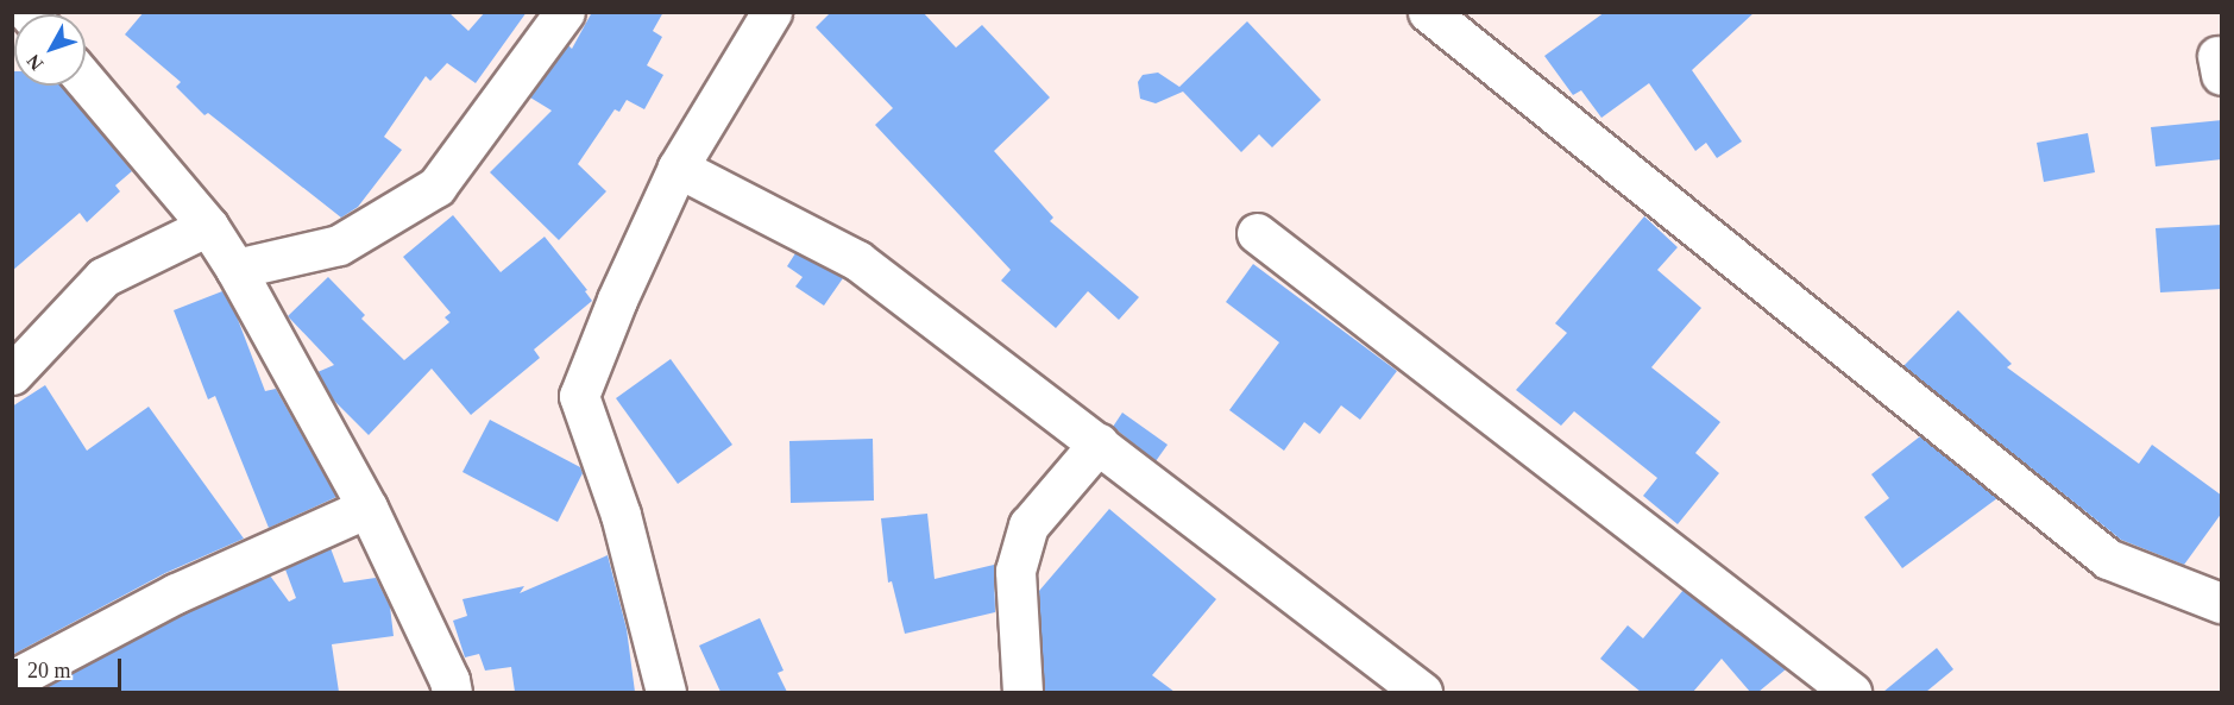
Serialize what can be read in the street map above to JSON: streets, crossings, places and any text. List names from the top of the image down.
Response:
{
  "scale_bar": "20 m",
  "north": "bottom left"
}
